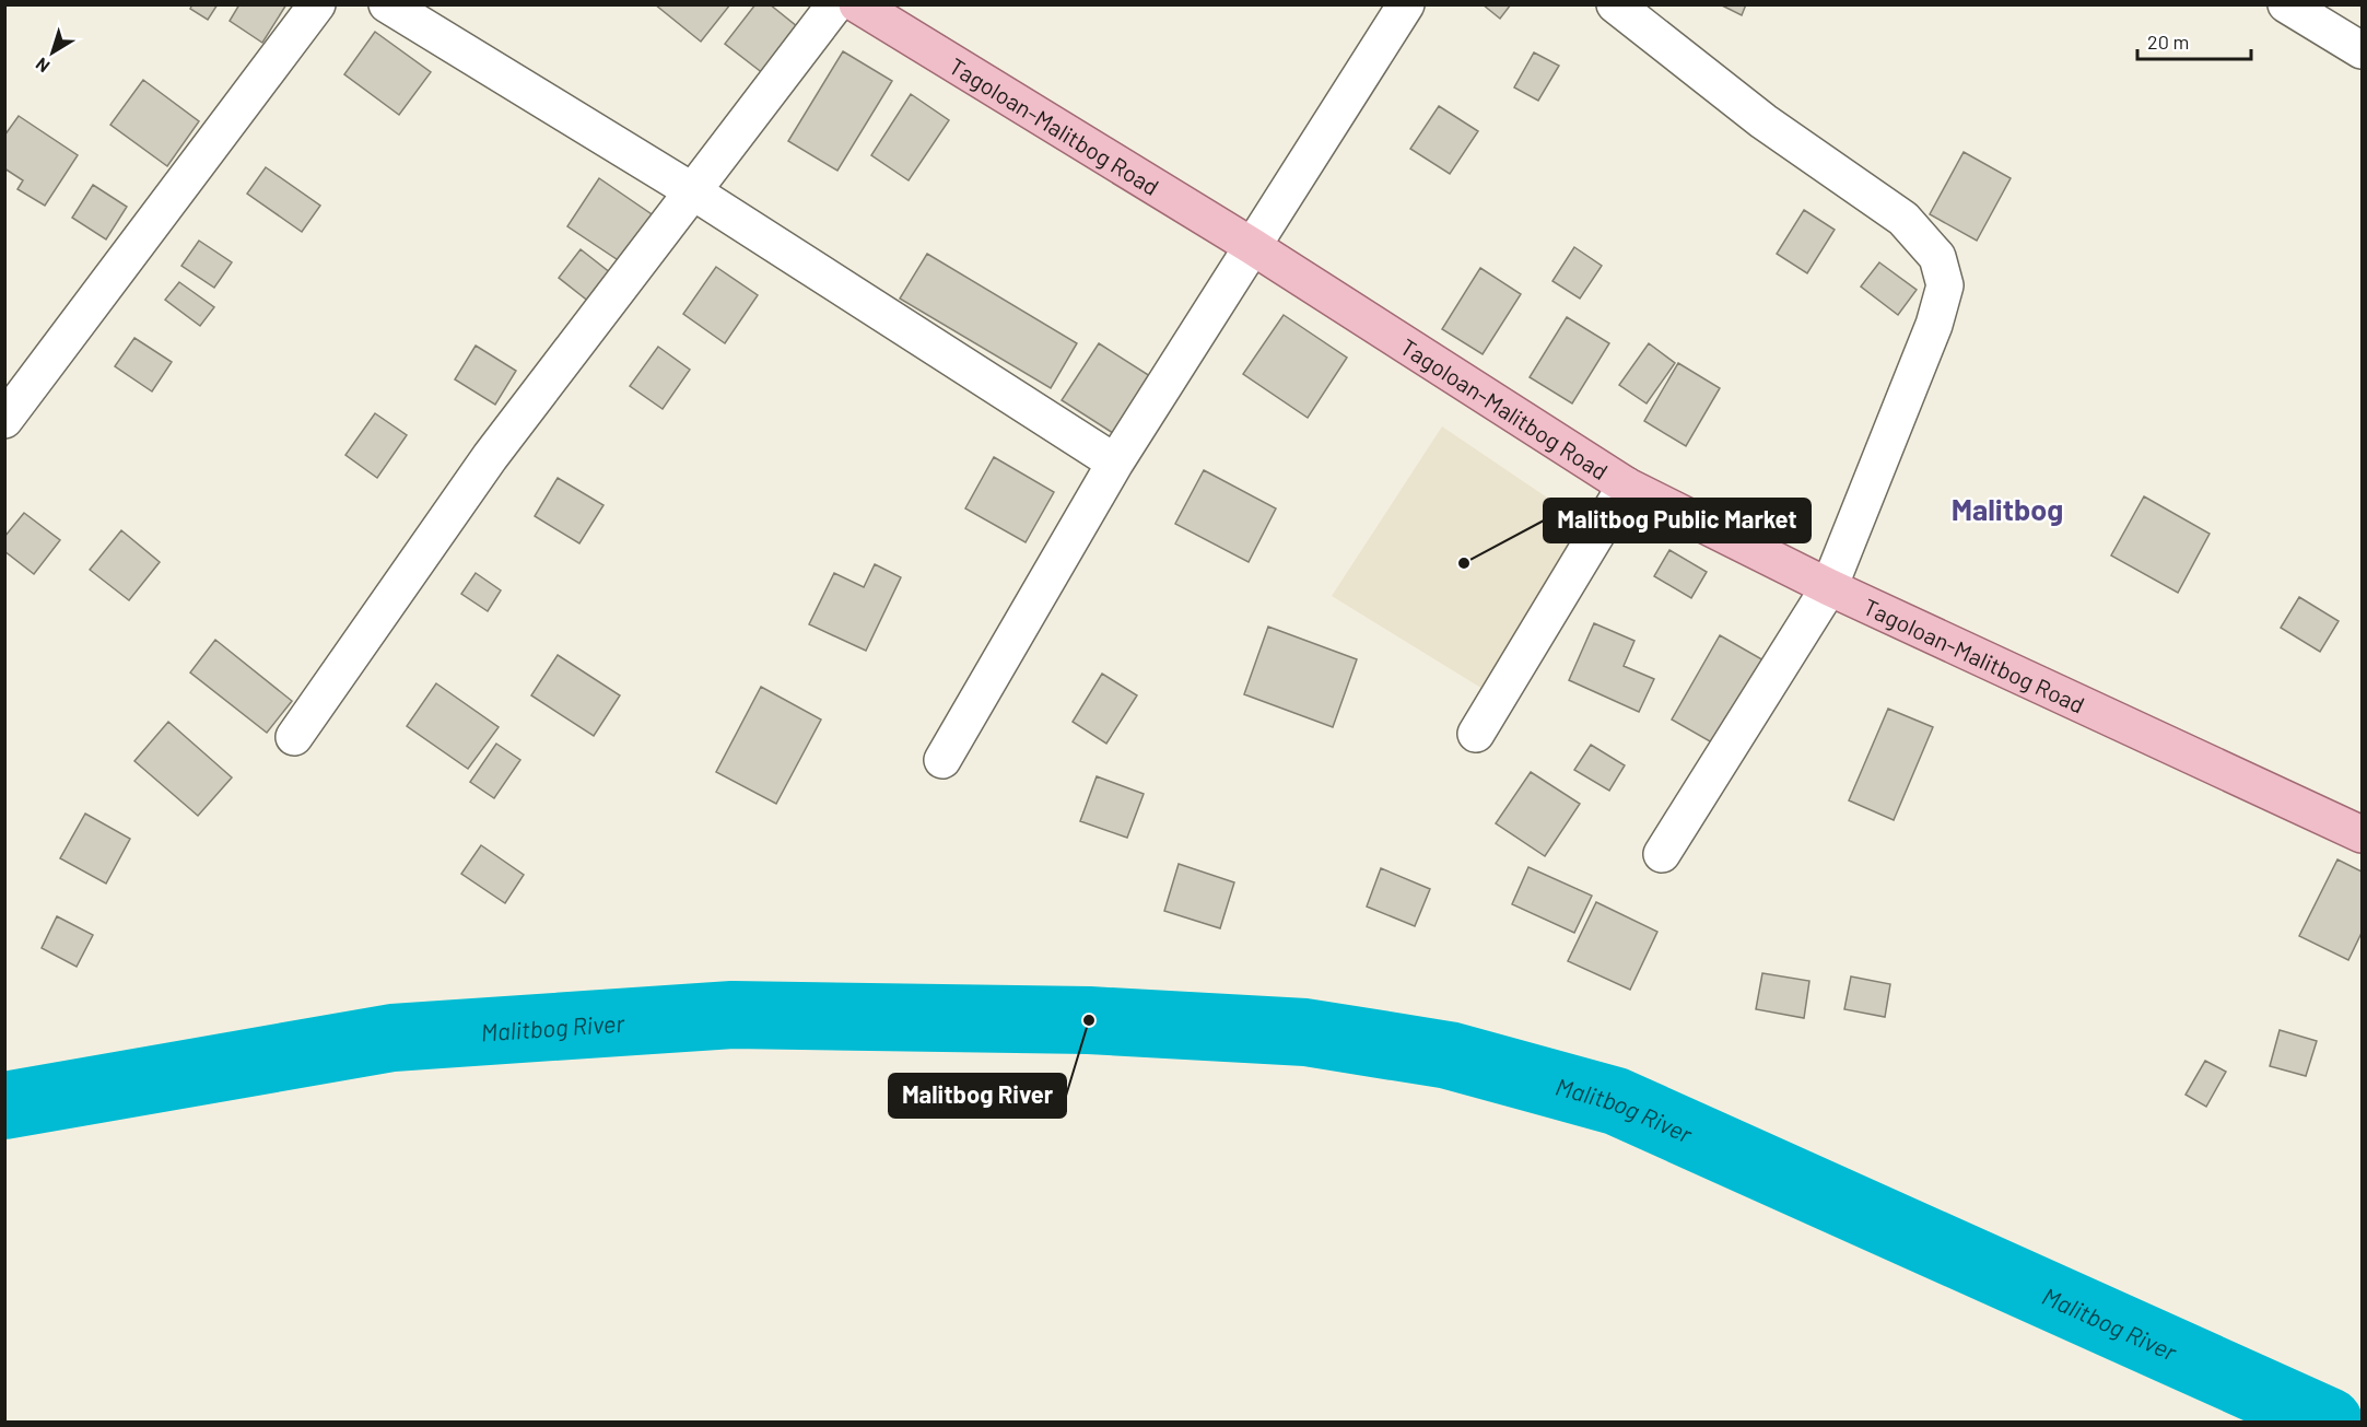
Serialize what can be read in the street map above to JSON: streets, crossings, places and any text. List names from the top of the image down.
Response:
{
  "streets": {
    "main road": ["Tagoloan-Malitbog Road"]
  },
  "districts": ["Malitbog"],
  "water": ["Malitbog River"],
  "places": ["Malitbog Public Market", "Malitbog River"],
  "scale_bar": "20 m",
  "north": "bottom left"
}
